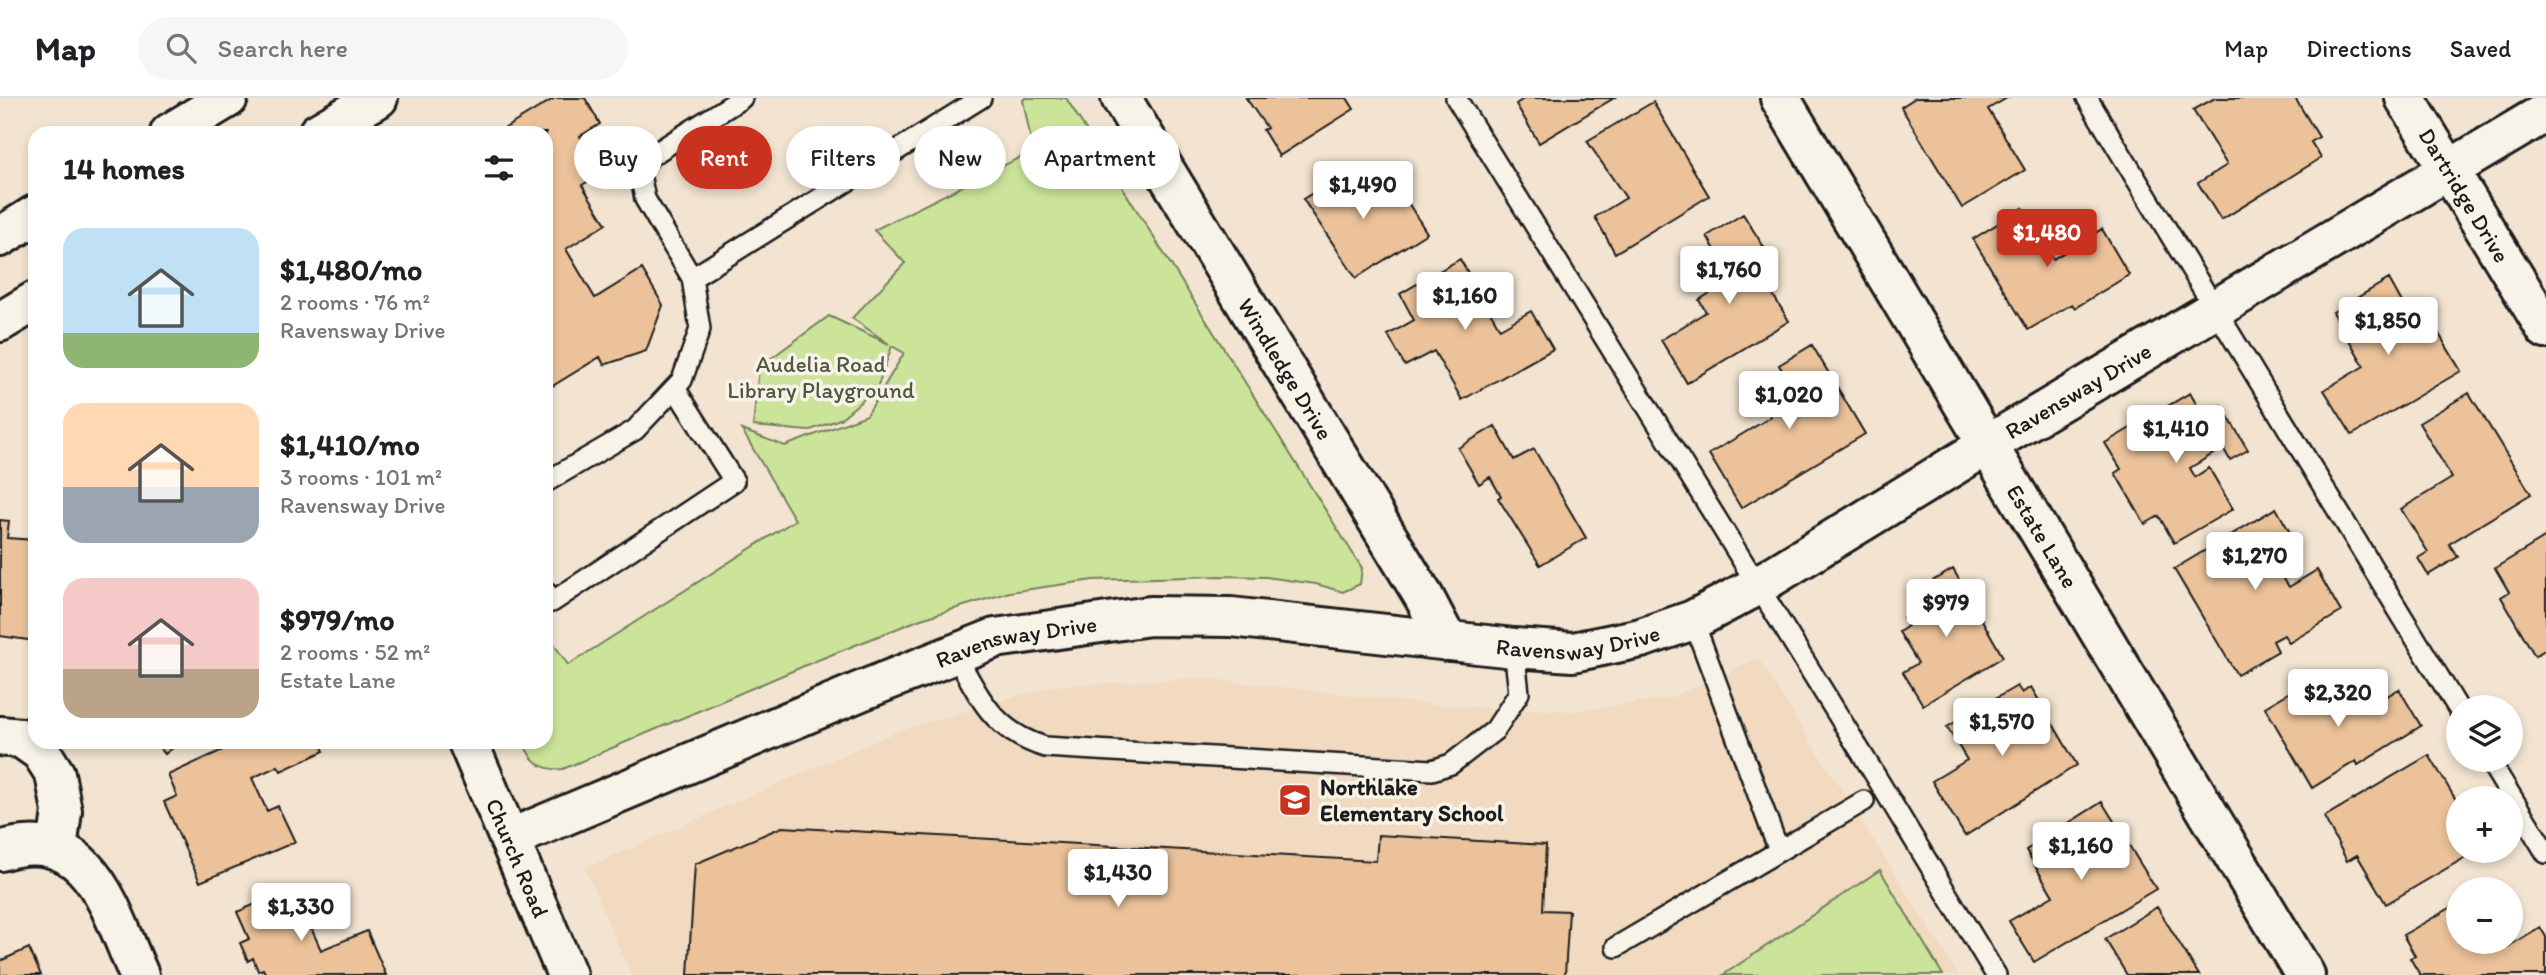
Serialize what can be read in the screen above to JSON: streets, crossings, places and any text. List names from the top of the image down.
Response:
{
  "streets": {
    "street": [
      "Dartridge Drive",
      "Windledge Drive",
      "Ravensway Drive",
      "Estate Lane",
      "Church Road"
    ]
  },
  "crossings": [
    ["Dartridge Drive", "Ravensway Drive"],
    ["Windledge Drive", "Ravensway Drive"],
    ["Ravensway Drive", "Estate Lane"],
    ["Ravensway Drive", "Church Road"]
  ],
  "parks": ["Audelia Road Library Playground"],
  "places": {
    "school or university": ["Northlake Elementary School"]
  },
  "page": {
    "header": "Map",
    "search": "Search here",
    "nav": ["Map", "Directions", "Saved"],
    "chip": [
      "Buy",
      "Rent",
      "Filters",
      "New",
      "Apartment"
    ],
    "heading": "14 homes",
    "price": [
      "$1,490",
      "$1,480",
      "$1,760",
      "$1,160",
      "$1,850",
      "$1,020",
      "$1,410",
      "$1,270",
      "$979",
      "$2,320",
      "$1,570",
      "$1,160",
      "$1,430",
      "$1,330"
    ],
    "list": [
      {
        "name": "$1,480/mo",
        "note": "2 rooms · 76 m² · Ravensway Drive"
      },
      {
        "name": "$1,410/mo",
        "note": "3 rooms · 101 m² · Ravensway Drive"
      },
      {
        "name": "$979/mo",
        "note": "2 rooms · 52 m² · Estate Lane"
      }
    ],
    "map_buttons": ["+", "−"]
  }
}
